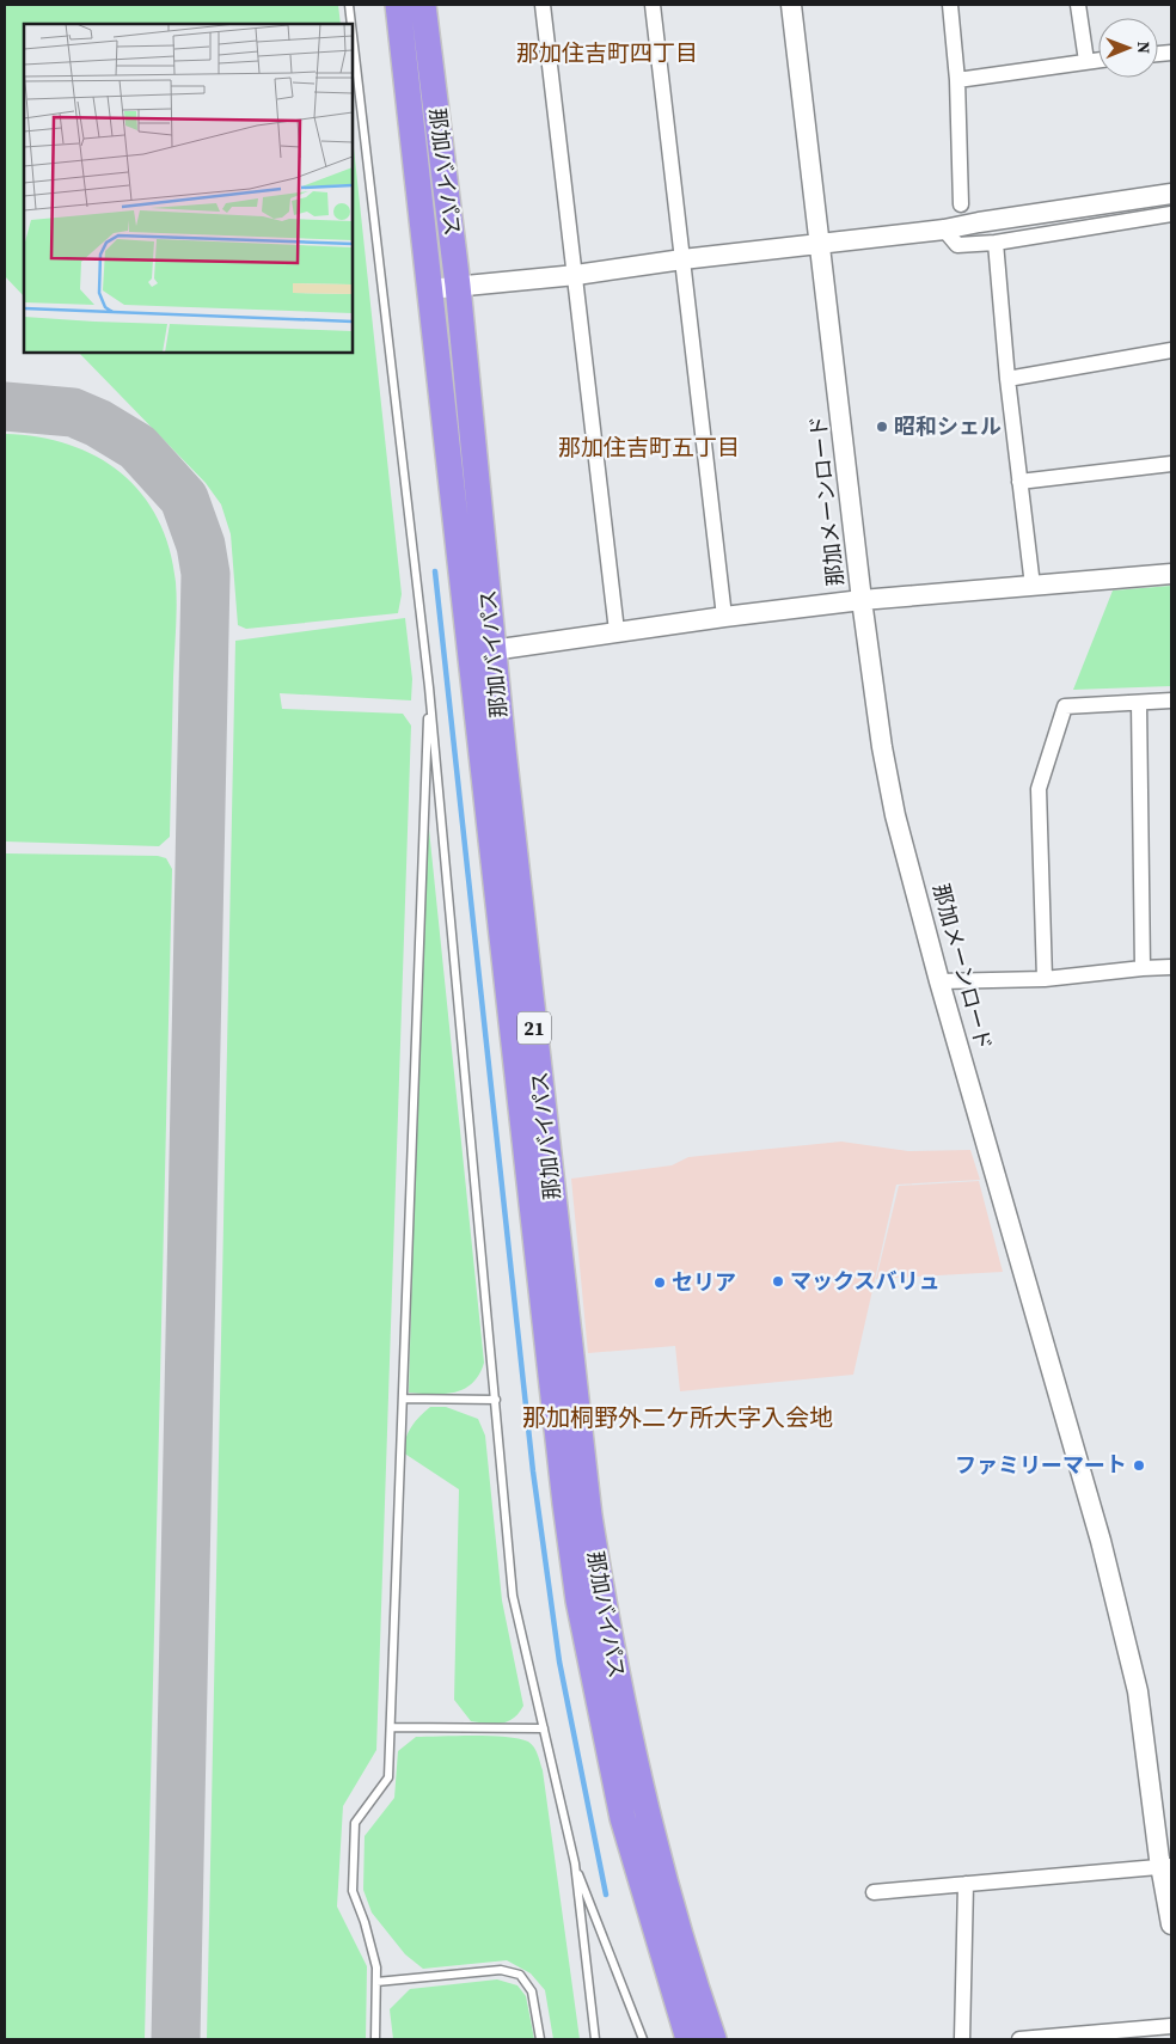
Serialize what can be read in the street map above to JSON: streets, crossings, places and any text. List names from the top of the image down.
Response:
{
  "streets": {
    "highway": ["那加バイパス", "21"],
    "street": ["那加メーンロード"]
  },
  "districts": ["那加住吉町四丁目", "那加住吉町五丁目", "那加桐野外二ケ所大字入会地"],
  "places": [
    "昭和シェル",
    "マックスバリュ",
    "セリア",
    "ファミリーマート"
  ],
  "north": "right"
}
